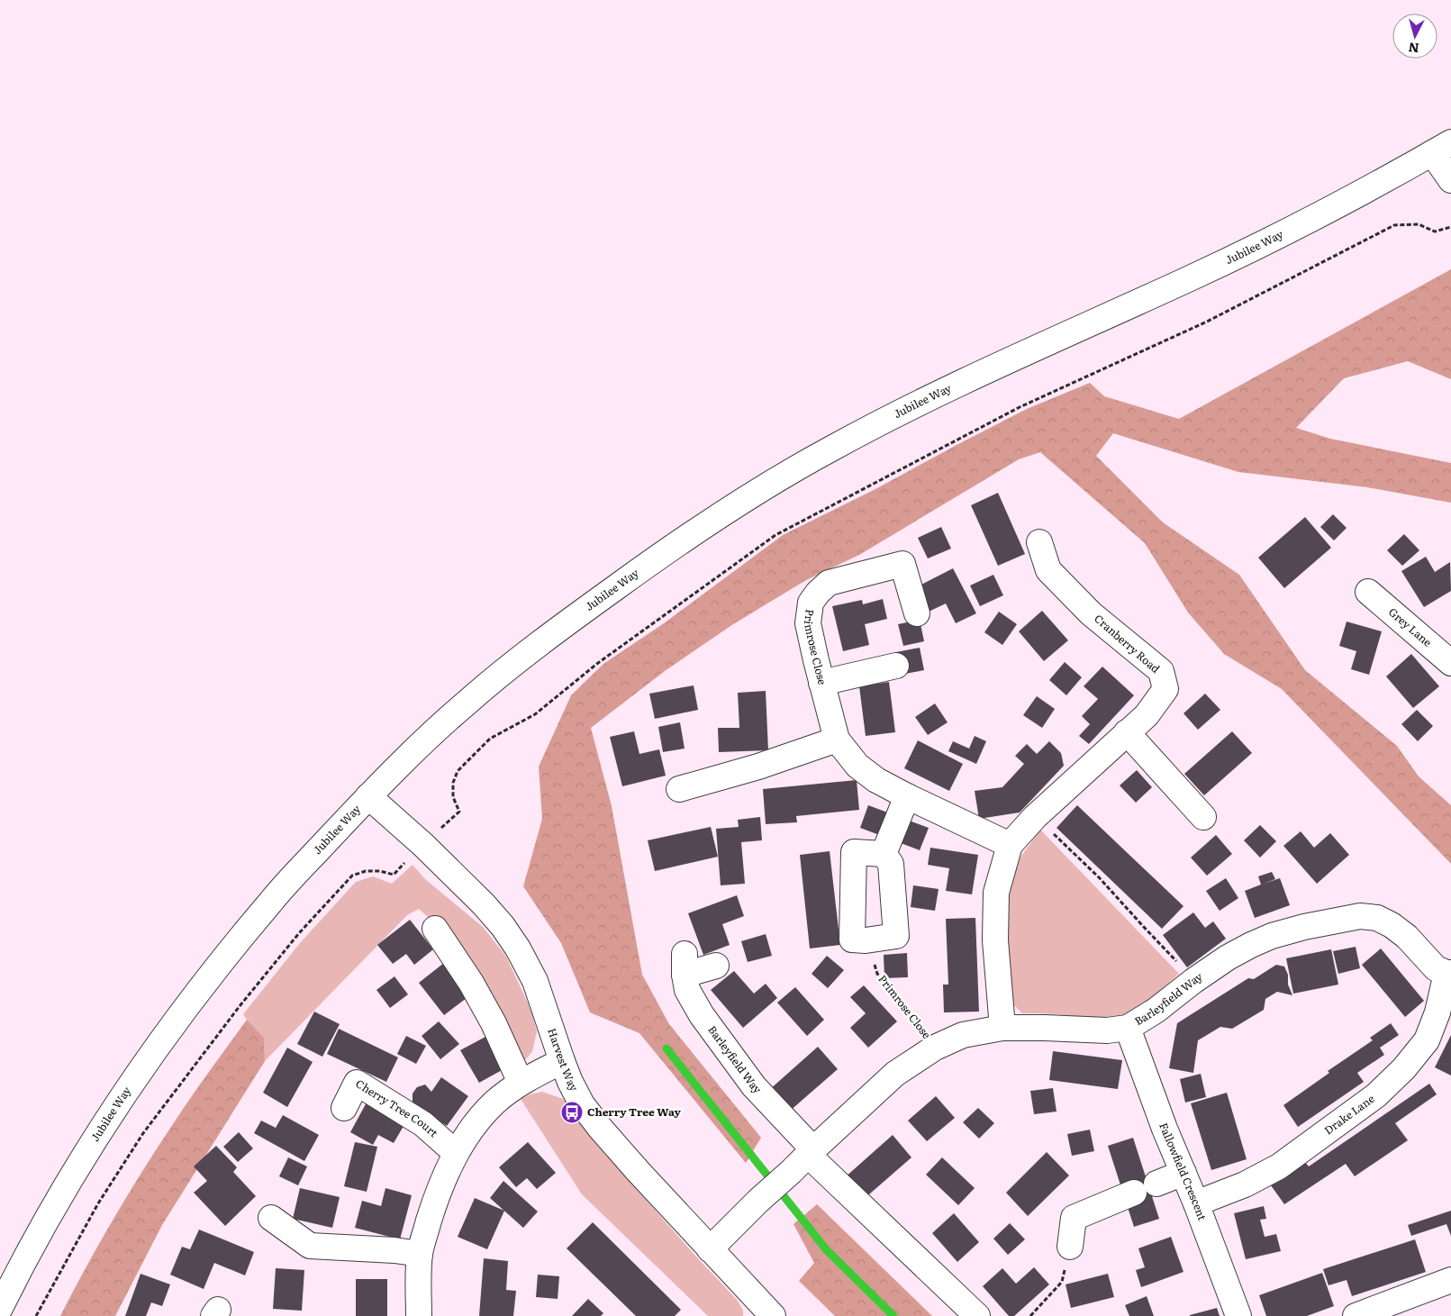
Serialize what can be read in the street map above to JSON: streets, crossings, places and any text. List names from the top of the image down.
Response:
{
  "streets": {
    "street": [
      "Jubilee Way",
      "Grey Lane",
      "Cranberry Road",
      "Primrose Close",
      "Barleyfield Way",
      "Harvest Way",
      "Cherry Tree Court",
      "Drake Lane",
      "Fallowfield Crescent"
    ]
  },
  "crossings": [
    ["Jubilee Way", "Harvest Way"],
    ["Cranberry Road", "Primrose Close"],
    ["Cranberry Road", "Barleyfield Way"],
    ["Primrose Close", "Barleyfield Way"],
    ["Barleyfield Way", "Harvest Way"],
    ["Barleyfield Way", "Drake Lane"],
    ["Barleyfield Way", "Fallowfield Crescent"],
    ["Drake Lane", "Fallowfield Crescent"]
  ],
  "places": {
    "bus stop": ["Cherry Tree Way"]
  },
  "north": "bottom"
}
